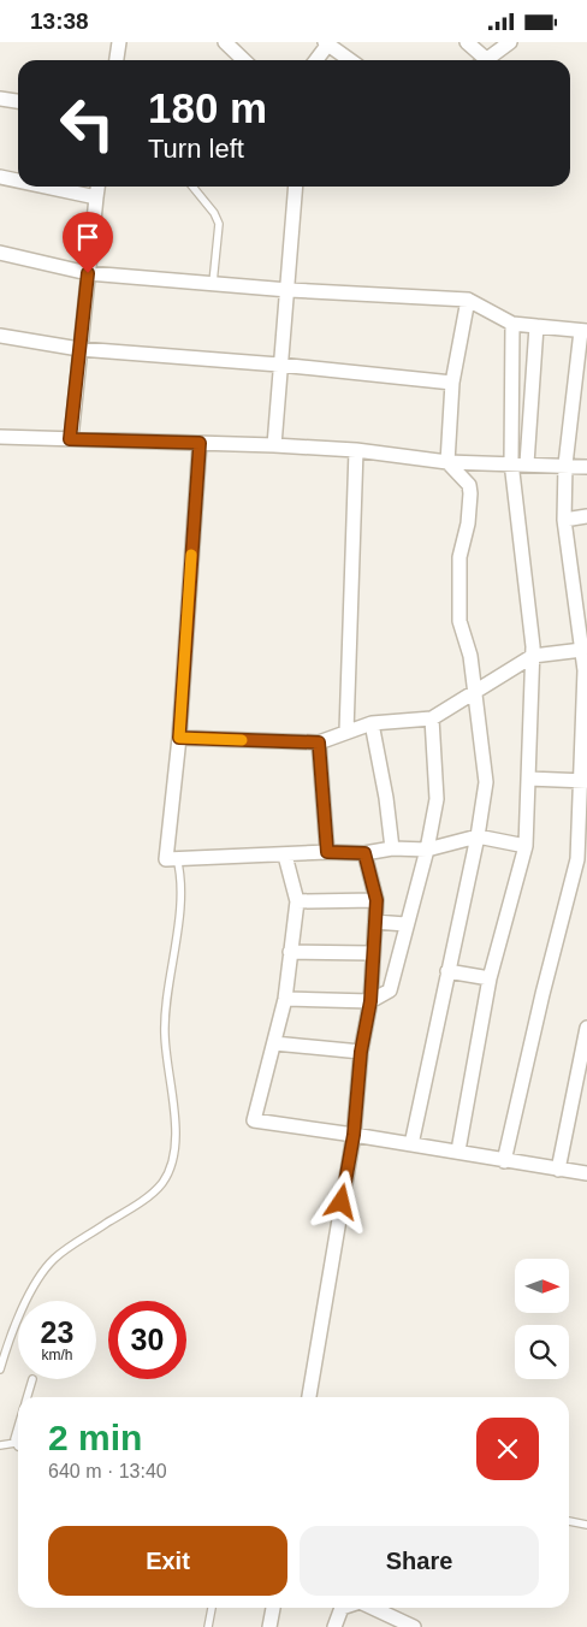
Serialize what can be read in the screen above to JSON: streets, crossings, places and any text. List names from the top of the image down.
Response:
{
  "north": "right",
  "page": {
    "status": "13:38",
    "turn": ["180 m", "Turn left"],
    "speed": "23 km/h",
    "limit": "30",
    "heading": ["2 min", "640 m · 13:40"],
    "buttons": ["Exit", "Share"]
  }
}
